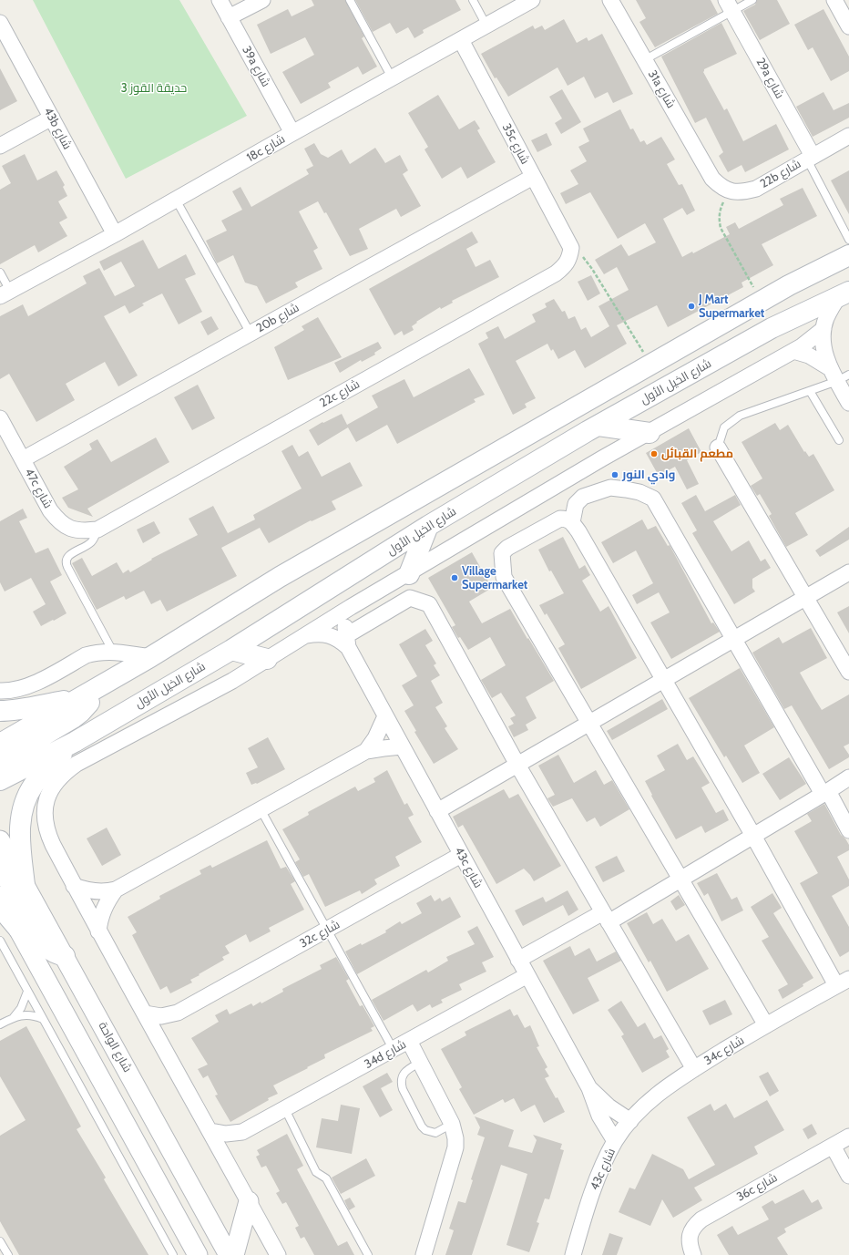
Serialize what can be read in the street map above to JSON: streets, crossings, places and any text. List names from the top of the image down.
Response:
{
  "streets": {
    "main road": ["شارع الخيل الأول"],
    "street": [
      "39a شارع",
      "29a شارع",
      "31a شارع",
      "43b شارع",
      "35c شارع",
      "18c شارع",
      "22b شارع",
      "20b شارع",
      "22c شارع",
      "47c شارع",
      "43c شارع",
      "32c شارع",
      "شارع الواحة",
      "34c شارع",
      "34d شارع",
      "36c شارع"
    ]
  },
  "crossings": [
    ["39a شارع", "18c شارع"],
    ["29a شارع", "22b شارع"],
    ["31a شارع", "22b شارع"],
    ["43b شارع", "18c شارع"],
    ["35c شارع", "18c شارع"],
    ["35c شارع", "20b شارع"],
    ["35c شارع", "22c شارع"],
    ["20b شارع", "47c شارع"],
    ["22c شارع", "47c شارع"],
    ["43c شارع", "32c شارع"],
    ["43c شارع", "34c شارع"],
    ["43c شارع", "34d شارع"]
  ],
  "parks": ["حديقة القوز 3"],
  "places": [
    "J Mart Supermarket",
    "مطعم القبائل",
    "وادي النور",
    "Village Supermarket"
  ]
}
